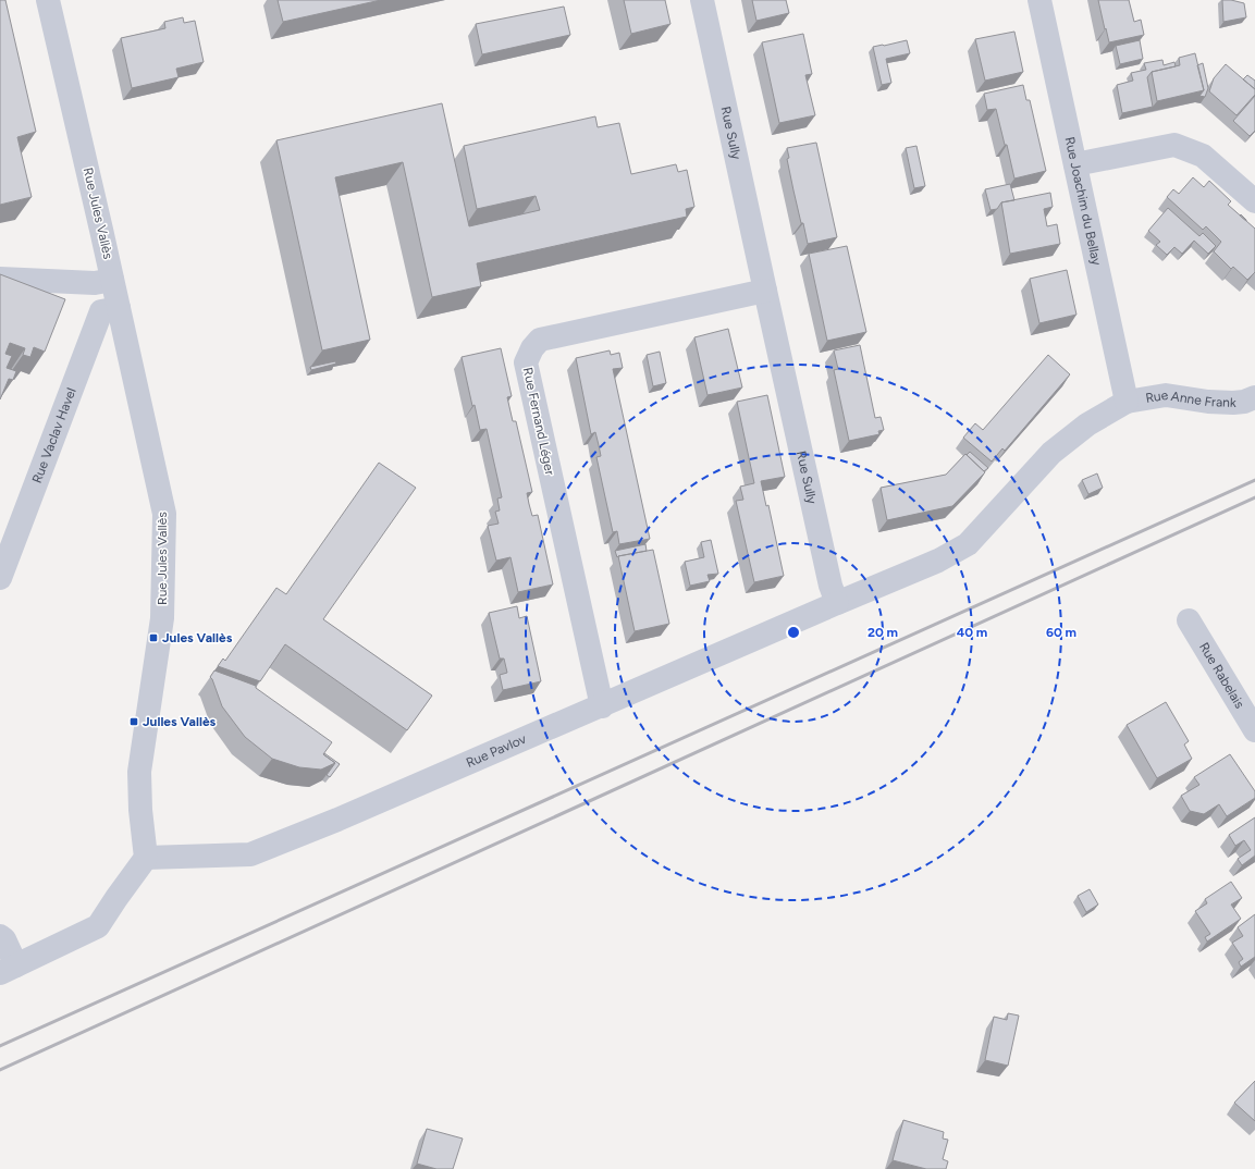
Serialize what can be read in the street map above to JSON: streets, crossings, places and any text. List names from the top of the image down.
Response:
{
  "streets": {
    "street": [
      "Rue Sully",
      "Rue Joachim du Bellay",
      "Rue Jules Vallès",
      "Rue Anne Frank",
      "Rue Fernand Léger",
      "Rue Vaclav Havel",
      "Rue Rabelais",
      "Rue Pavlov"
    ]
  },
  "crossings": [
    ["Rue Sully", "Rue Fernand Léger"],
    ["Rue Sully", "Rue Pavlov"],
    ["Rue Joachim du Bellay", "Rue Anne Frank"],
    ["Rue Jules Vallès", "Rue Vaclav Havel"],
    ["Rue Jules Vallès", "Rue Pavlov"],
    ["Rue Fernand Léger", "Rue Pavlov"]
  ],
  "places": {
    "transit": ["Jules Vallès", "Julles Vallès"]
  },
  "rings": ["20 m", "40 m", "60 m"]
}
